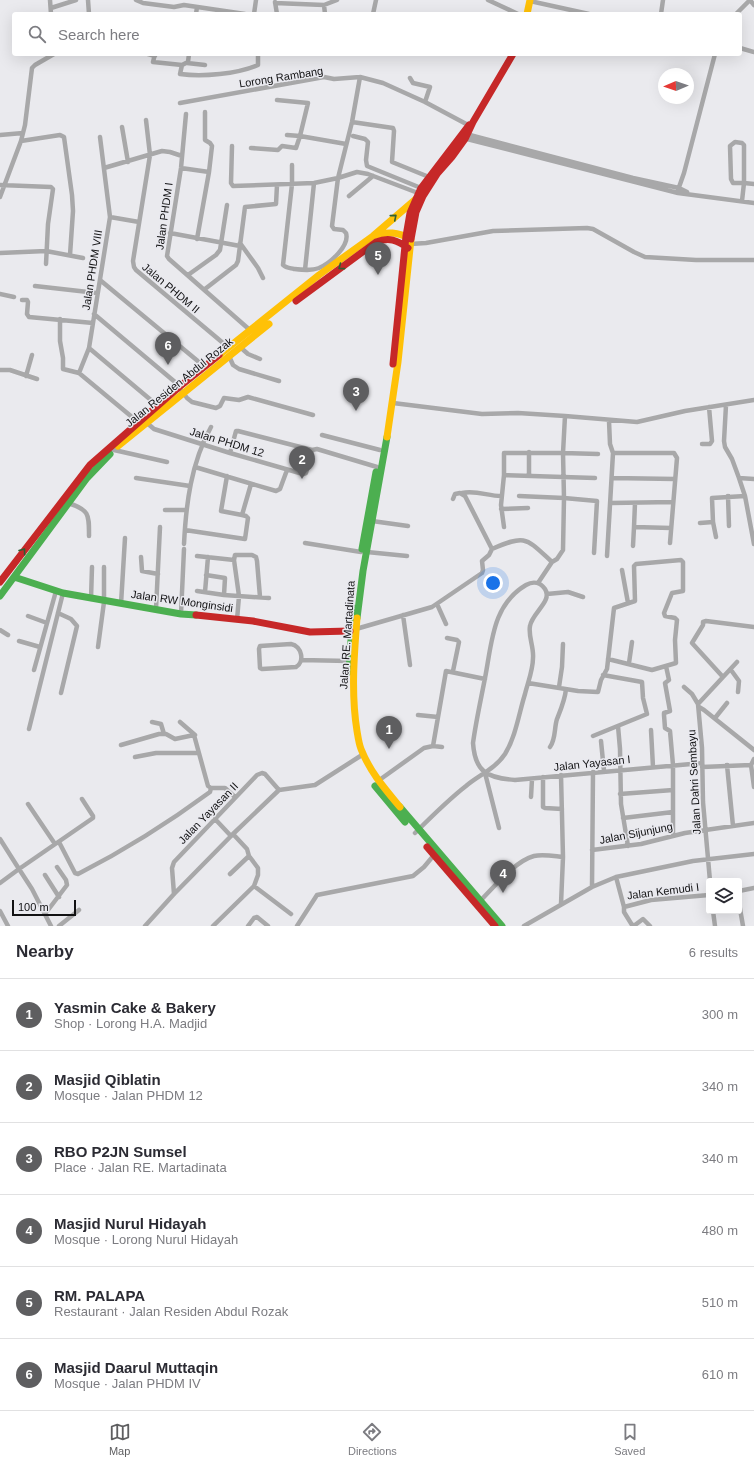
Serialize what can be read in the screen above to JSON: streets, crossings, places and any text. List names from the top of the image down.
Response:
{
  "streets": {
    "main road": ["Jalan Residen Abdul Rozak", "Jalan RW Monginsidi", "Jalan RE. Martadinata"],
    "street": [
      "Lorong Rambang",
      "Jalan PHDM I",
      "Jalan PHDM VIII",
      "Jalan PHDM II",
      "Jalan PHDM 12",
      "Jalan Yayasan I",
      "Jalan Dahri Sembayu",
      "Jalan Yayasan II",
      "Jalan Sijunjung",
      "Jalan Kemudi I"
    ]
  },
  "crossings": [
    ["Jalan PHDM I", "Jalan Residen Abdul Rozak"],
    ["Jalan PHDM II", "Jalan Residen Abdul Rozak"],
    ["Jalan Residen Abdul Rozak", "Jalan PHDM 12"],
    ["Jalan Residen Abdul Rozak", "Jalan RW Monginsidi"],
    ["Jalan RW Monginsidi", "Jalan RE. Martadinata"],
    ["Jalan Yayasan I", "Jalan Dahri Sembayu"],
    ["Jalan Dahri Sembayu", "Jalan Sijunjung"]
  ],
  "scale_bar": "100 m",
  "north": "left",
  "page": {
    "search": "Search here",
    "pins": [
      "5",
      "6",
      "3",
      "2",
      "1",
      "4"
    ],
    "scale": "100 m",
    "heading": ["Nearby", "6 results"],
    "list": [
      {
        "mark": "1",
        "name": "Yasmin Cake & Bakery",
        "note": "Shop · Lorong H.A. Madjid",
        "value": "300 m"
      },
      {
        "mark": "2",
        "name": "Masjid Qiblatin",
        "note": "Mosque · Jalan PHDM 12",
        "value": "340 m"
      },
      {
        "mark": "3",
        "name": "RBO P2JN Sumsel",
        "note": "Place · Jalan RE. Martadinata",
        "value": "340 m"
      },
      {
        "mark": "4",
        "name": "Masjid Nurul Hidayah",
        "note": "Mosque · Lorong Nurul Hidayah",
        "value": "480 m"
      },
      {
        "mark": "5",
        "name": "RM. PALAPA",
        "note": "Restaurant · Jalan Residen Abdul Rozak",
        "value": "510 m"
      },
      {
        "mark": "6",
        "name": "Masjid Daarul Muttaqin",
        "note": "Mosque · Jalan PHDM IV",
        "value": "610 m"
      }
    ],
    "nav": ["Map", "Directions", "Saved"]
  }
}
